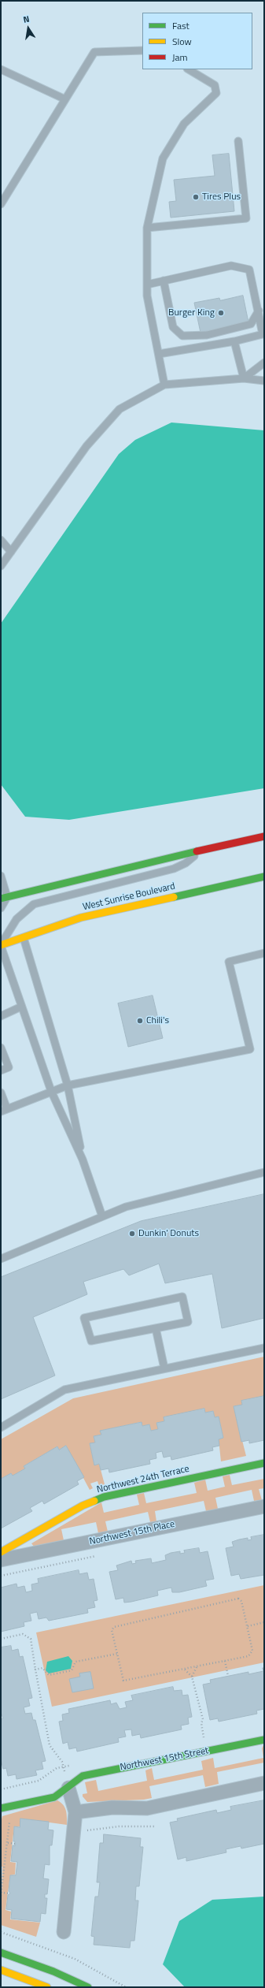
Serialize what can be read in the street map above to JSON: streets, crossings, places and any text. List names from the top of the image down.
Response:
{
  "streets": {
    "main road": ["West Sunrise Boulevard", "Northwest 24th Terrace", "Northwest 15th Street"],
    "street": ["Northwest 15th Place"]
  },
  "places": [
    "Tires Plus",
    "Burger King",
    "Chili's",
    "Dunkin' Donuts"
  ],
  "legend": ["Fast", "Slow", "Jam"],
  "north": "top"
}
